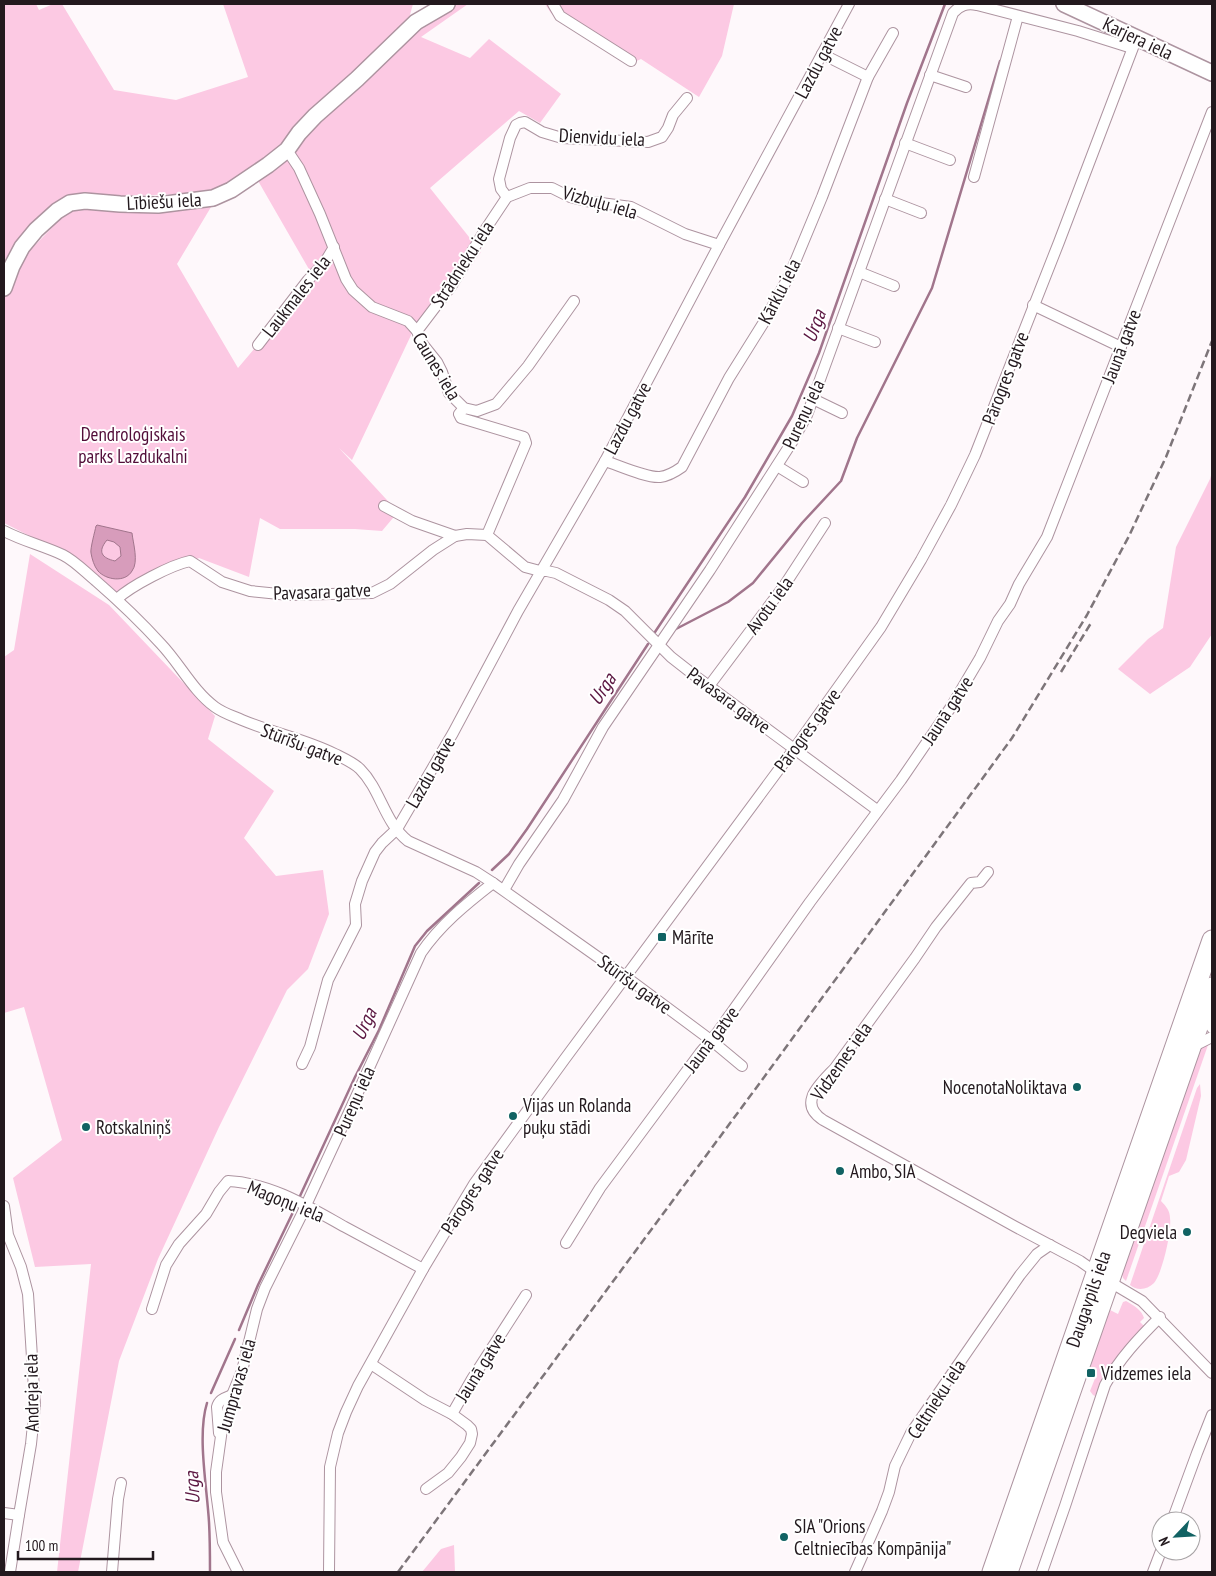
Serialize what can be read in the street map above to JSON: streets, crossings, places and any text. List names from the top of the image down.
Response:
{
  "streets": {
    "highway": ["Daugavpils iela"],
    "street": [
      "Karjera iela",
      "Lazdu gatve",
      "Dienvidu iela",
      "Lībiešu iela",
      "Vizbuļu iela",
      "Strādnieku iela",
      "Kārklu iela",
      "Laukmales iela",
      "Jaunā gatve",
      "Caunes iela",
      "Pārogres gatve",
      "Pureņu iela",
      "Pavasara gatve",
      "Avotu iela",
      "Stūrīšu gatve",
      "Vidzemes iela",
      "Magoņu iela",
      "Jumpravas iela",
      "Andreja iela",
      "Celtnieku iela"
    ]
  },
  "crossings": [
    ["Karjera iela", "Pārogres gatve"],
    ["Lazdu gatve", "Vizbuļu iela"],
    ["Lazdu gatve", "Kārklu iela"],
    ["Lazdu gatve", "Pavasara gatve"],
    ["Lazdu gatve", "Stūrīšu gatve"],
    ["Dienvidu iela", "Vizbuļu iela"],
    ["Dienvidu iela", "Strādnieku iela"],
    ["Lībiešu iela", "Caunes iela"],
    ["Vizbuļu iela", "Strādnieku iela"],
    ["Strādnieku iela", "Caunes iela"],
    ["Laukmales iela", "Caunes iela"],
    ["Jaunā gatve", "Pavasara gatve"],
    ["Jaunā gatve", "Stūrīšu gatve"],
    ["Pārogres gatve", "Pavasara gatve"],
    ["Pārogres gatve", "Stūrīšu gatve"],
    ["Pārogres gatve", "Magoņu iela"],
    ["Pureņu iela", "Pavasara gatve"],
    ["Pureņu iela", "Stūrīšu gatve"],
    ["Pureņu iela", "Magoņu iela"],
    ["Pureņu iela", "Jumpravas iela"],
    ["Pavasara gatve", "Avotu iela"],
    ["Pavasara gatve", "Stūrīšu gatve"],
    ["Vidzemes iela", "Daugavpils iela"],
    ["Vidzemes iela", "Celtnieku iela"],
    ["Magoņu iela", "Jumpravas iela"]
  ],
  "water": ["Urga"],
  "parks": ["Dendroloģiskais parks Lazdukalni"],
  "places": {
    "transit": ["Mārīte", "Vidzemes iela"],
    "other": [
      "NocenotaNoliktava",
      "Vijas un Rolanda puķu stādi",
      "Rotskalniņš",
      "Ambo, SIA",
      "Degviela",
      "SIA \"Orions Celtniecības Kompānija\""
    ]
  },
  "scale_bar": "100 m",
  "north": "bottom left"
}
